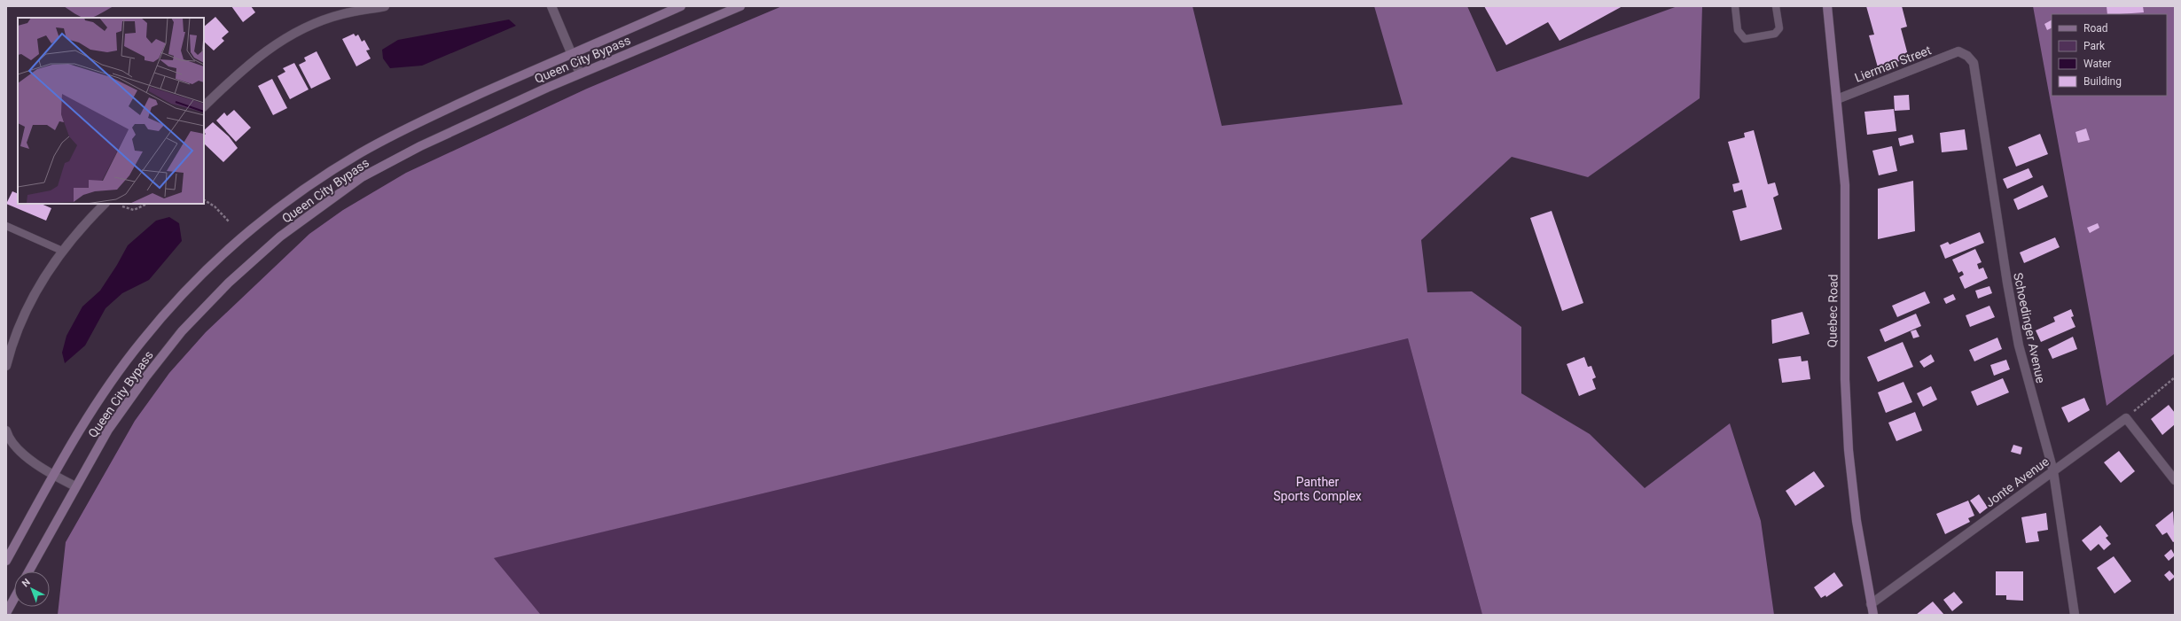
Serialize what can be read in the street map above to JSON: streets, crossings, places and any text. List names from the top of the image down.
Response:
{
  "streets": {
    "main road": ["Queen City Bypass", "Quebec Road"],
    "street": ["Lierman Street", "Schoedinger Avenue", "Jonte Avenue"]
  },
  "crossings": [
    ["Lierman Street", "Quebec Road"],
    ["Lierman Street", "Schoedinger Avenue"],
    ["Quebec Road", "Jonte Avenue"],
    ["Schoedinger Avenue", "Jonte Avenue"]
  ],
  "parks": ["Panther Sports Complex"],
  "legend": [
    "Road",
    "Park",
    "Water",
    "Building"
  ],
  "north": "top left"
}
